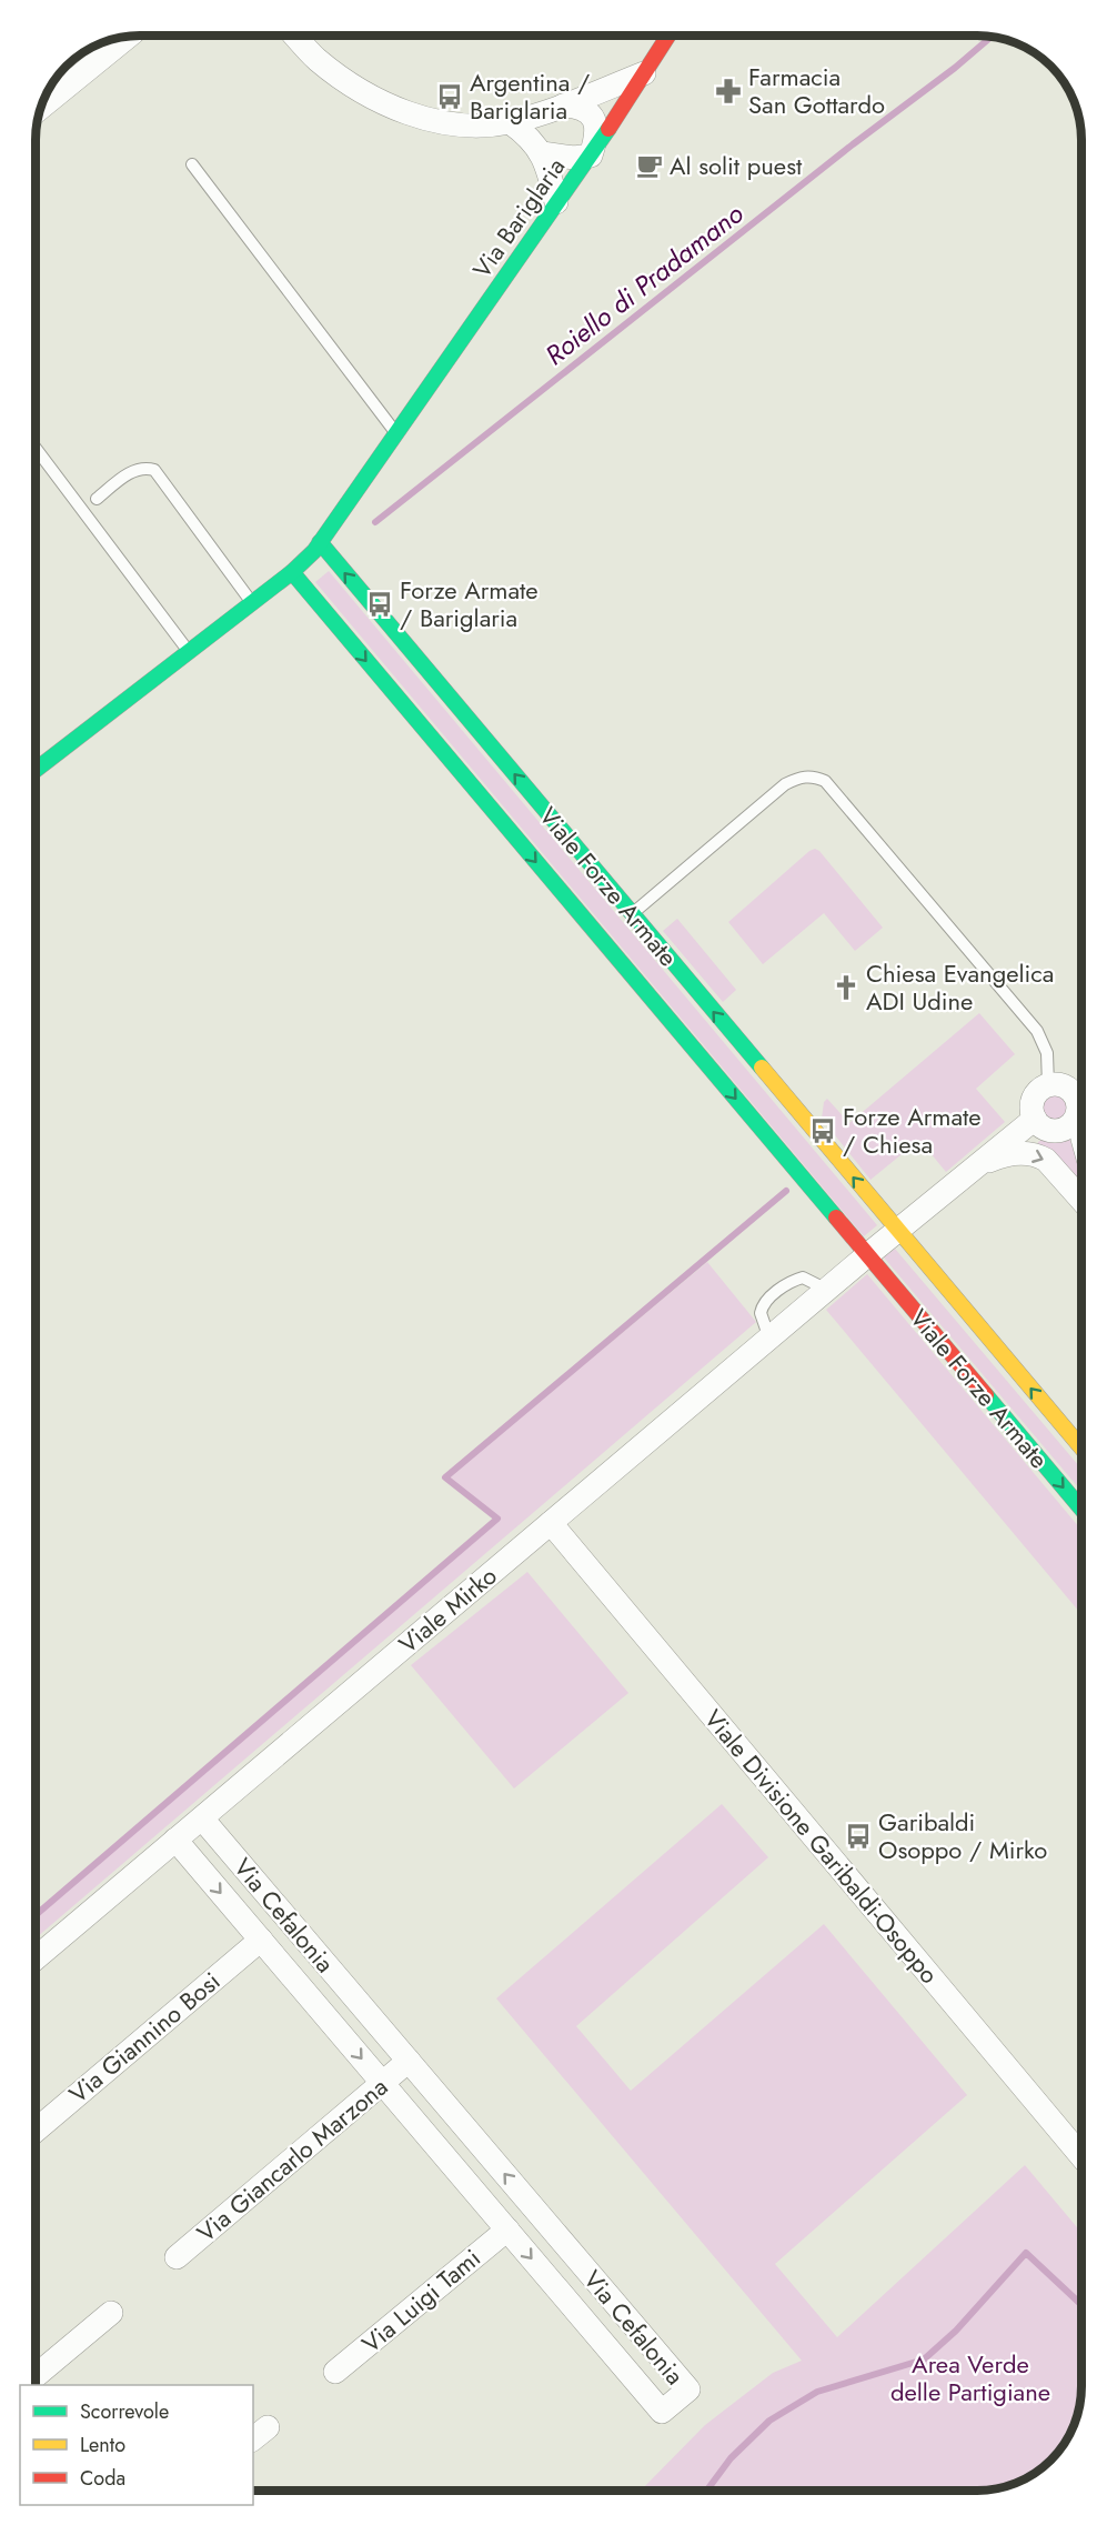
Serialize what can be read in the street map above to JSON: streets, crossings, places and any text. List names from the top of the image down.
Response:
{
  "streets": {
    "street": [
      "Via Bariglaria",
      "Viale Forze Armate",
      "Viale Mirko",
      "Viale Divisione Garibaldi-Osoppo",
      "Via Cefalonia",
      "Via Giannino Bosi",
      "Via Giancarlo Marzona",
      "Via Luigi Tami"
    ]
  },
  "crossings": [
    ["Via Bariglaria", "Viale Forze Armate"],
    ["Viale Forze Armate", "Viale Mirko"],
    ["Viale Mirko", "Viale Divisione Garibaldi-Osoppo"],
    ["Viale Mirko", "Via Cefalonia"],
    ["Via Cefalonia", "Via Giannino Bosi"],
    ["Via Cefalonia", "Via Giancarlo Marzona"],
    ["Via Cefalonia", "Via Luigi Tami"]
  ],
  "water": ["Roiello di Pradamano"],
  "parks": ["Area Verde delle Partigiane"],
  "places": {
    "pharmacy": ["Farmacia San Gottardo"],
    "bus stop": [
      "Argentina / Bariglaria",
      "Forze Armate / Bariglaria",
      "Forze Armate / Chiesa",
      "Garibaldi Osoppo / Mirko"
    ],
    "cafe": ["Al solit puest"],
    "church": ["Chiesa Evangelica ADI Udine"]
  },
  "legend": ["Scorrevole", "Lento", "Coda"]
}
